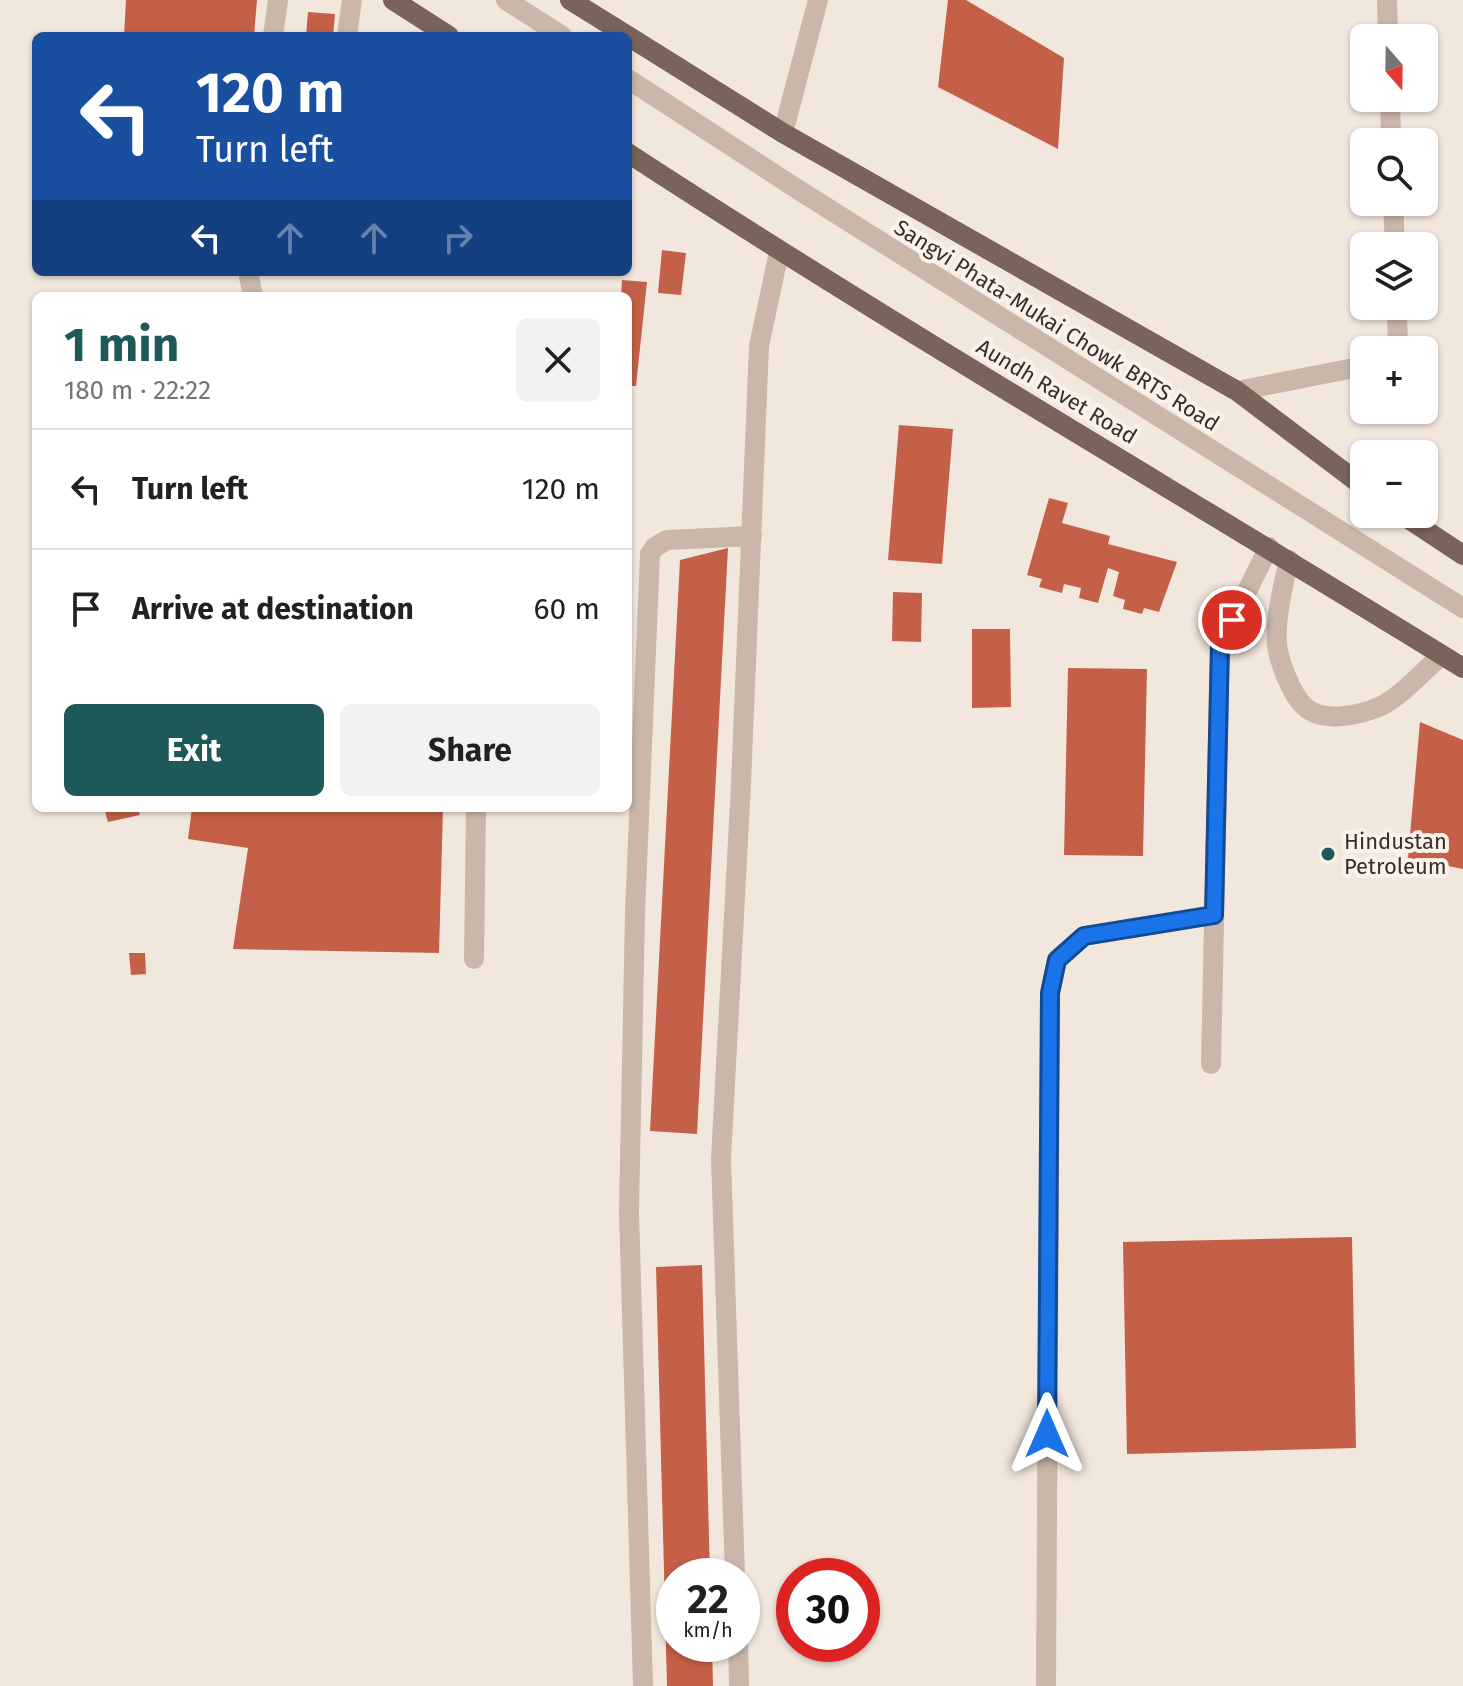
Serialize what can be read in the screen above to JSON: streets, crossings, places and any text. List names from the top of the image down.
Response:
{
  "streets": {
    "main road": ["Aundh Ravet Road"],
    "street": ["Sangvi Phata-Mukai Chowk BRTS Road"]
  },
  "places": ["Hindustan Petroleum"],
  "north": "bottom",
  "page": {
    "map_buttons": ["+", "−"],
    "turn": ["120 m", "Turn left"],
    "heading": ["1 min", "180 m · 22:22"],
    "list": [
      {
        "name": "Turn left",
        "value": "120 m"
      },
      {
        "name": "Arrive at destination",
        "value": "60 m"
      }
    ],
    "buttons": ["Exit", "Share"],
    "speed": "22 km/h",
    "limit": "30"
  }
}
